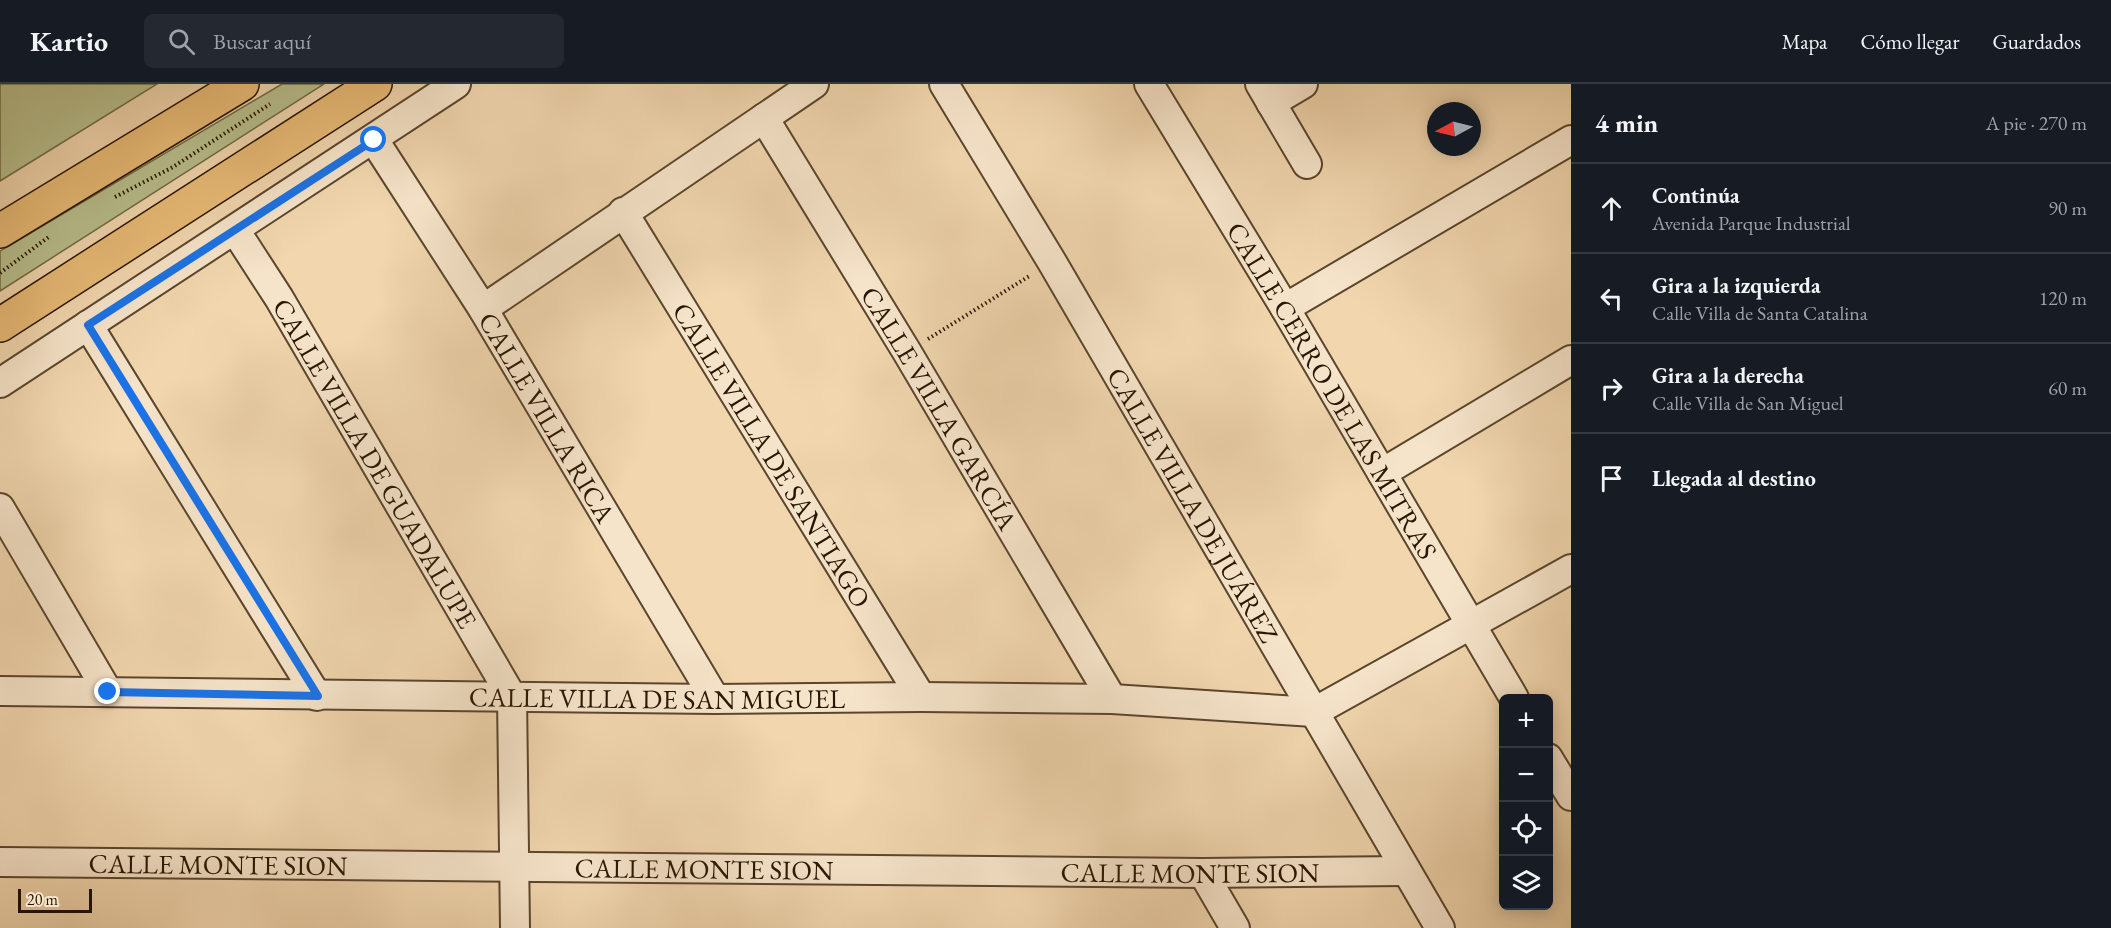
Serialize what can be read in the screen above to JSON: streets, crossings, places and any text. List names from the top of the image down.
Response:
{
  "streets": {
    "street": [
      "CALLE CERRO DE LAS MITRAS",
      "CALLE VILLA GARCÍA",
      "CALLE VILLA RICA",
      "CALLE VILLA DE SANTIAGO",
      "CALLE VILLA DE GUADALUPE",
      "CALLE VILLA DE JUÁREZ",
      "CALLE VILLA DE SAN MIGUEL",
      "CALLE MONTE SION"
    ]
  },
  "crossings": [
    ["CALLE VILLA GARCÍA", "CALLE VILLA DE SAN MIGUEL"],
    ["CALLE VILLA RICA", "CALLE VILLA DE SAN MIGUEL"],
    ["CALLE VILLA DE SANTIAGO", "CALLE VILLA DE SAN MIGUEL"],
    ["CALLE VILLA DE GUADALUPE", "CALLE VILLA DE SAN MIGUEL"],
    ["CALLE VILLA DE JUÁREZ", "CALLE VILLA DE SAN MIGUEL"],
    ["CALLE VILLA DE JUÁREZ", "CALLE MONTE SION"]
  ],
  "scale_bar": "20 m",
  "north": "left",
  "page": {
    "header": "Kartio",
    "search": "Buscar aquí",
    "nav": ["Mapa", "Cómo llegar", "Guardados"],
    "heading": ["4 min", "A pie · 270 m"],
    "list": [
      ["Continúa", "Avenida Parque Industrial", "90 m"],
      ["Gira a la izquierda", "Calle Villa de Santa Catalina", "120 m"],
      ["Gira a la derecha", "Calle Villa de San Miguel", "60 m"],
      "Llegada al destino"
    ],
    "map_buttons": ["+", "−"],
    "scale": "20 m"
  }
}
